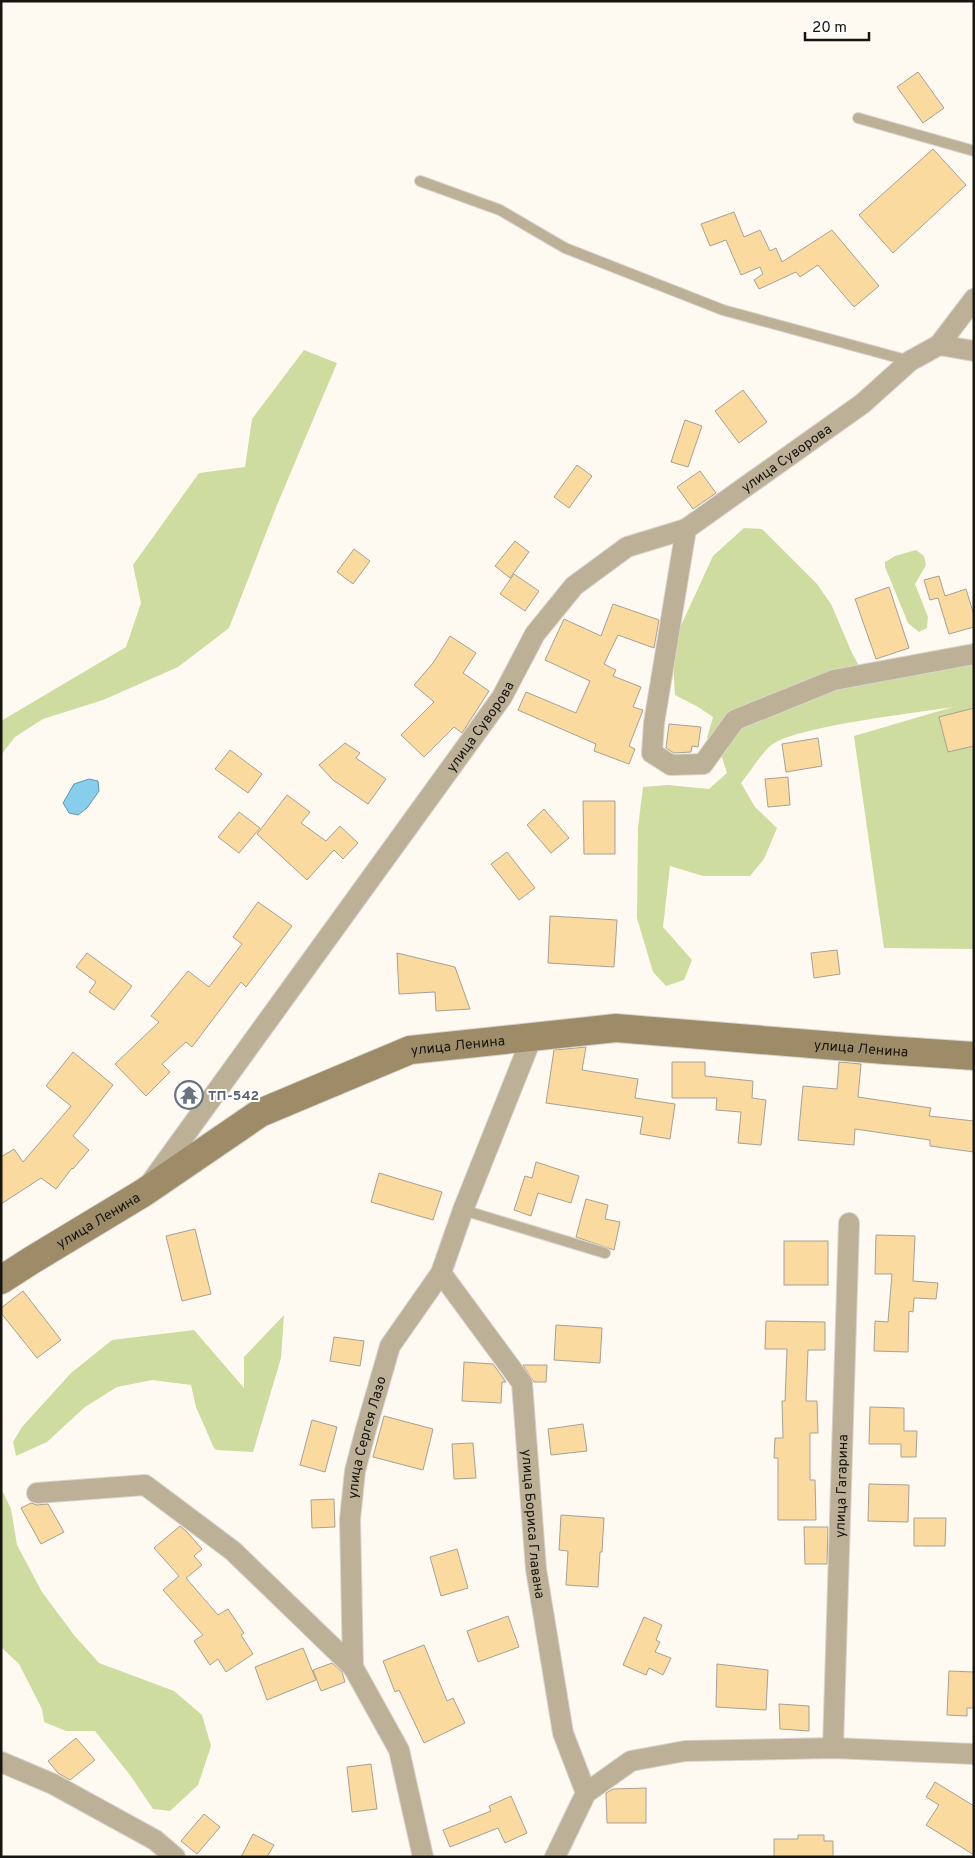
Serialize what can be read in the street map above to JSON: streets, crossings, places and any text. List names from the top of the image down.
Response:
{
  "streets": {
    "main road": ["улица Ленина"],
    "street": [
      "улица Суворова",
      "улица Сергея Лазо",
      "улица Гагарина",
      "улица Бориса Главана"
    ]
  },
  "crossings": [
    ["улица Суворова", "улица Ленина"],
    ["улица Ленина", "улица Сергея Лазо"],
    ["улица Сергея Лазо", "улица Бориса Главана"]
  ],
  "places": {
    "temple": ["ТП-542"]
  },
  "scale_bar": "20 m"
}
